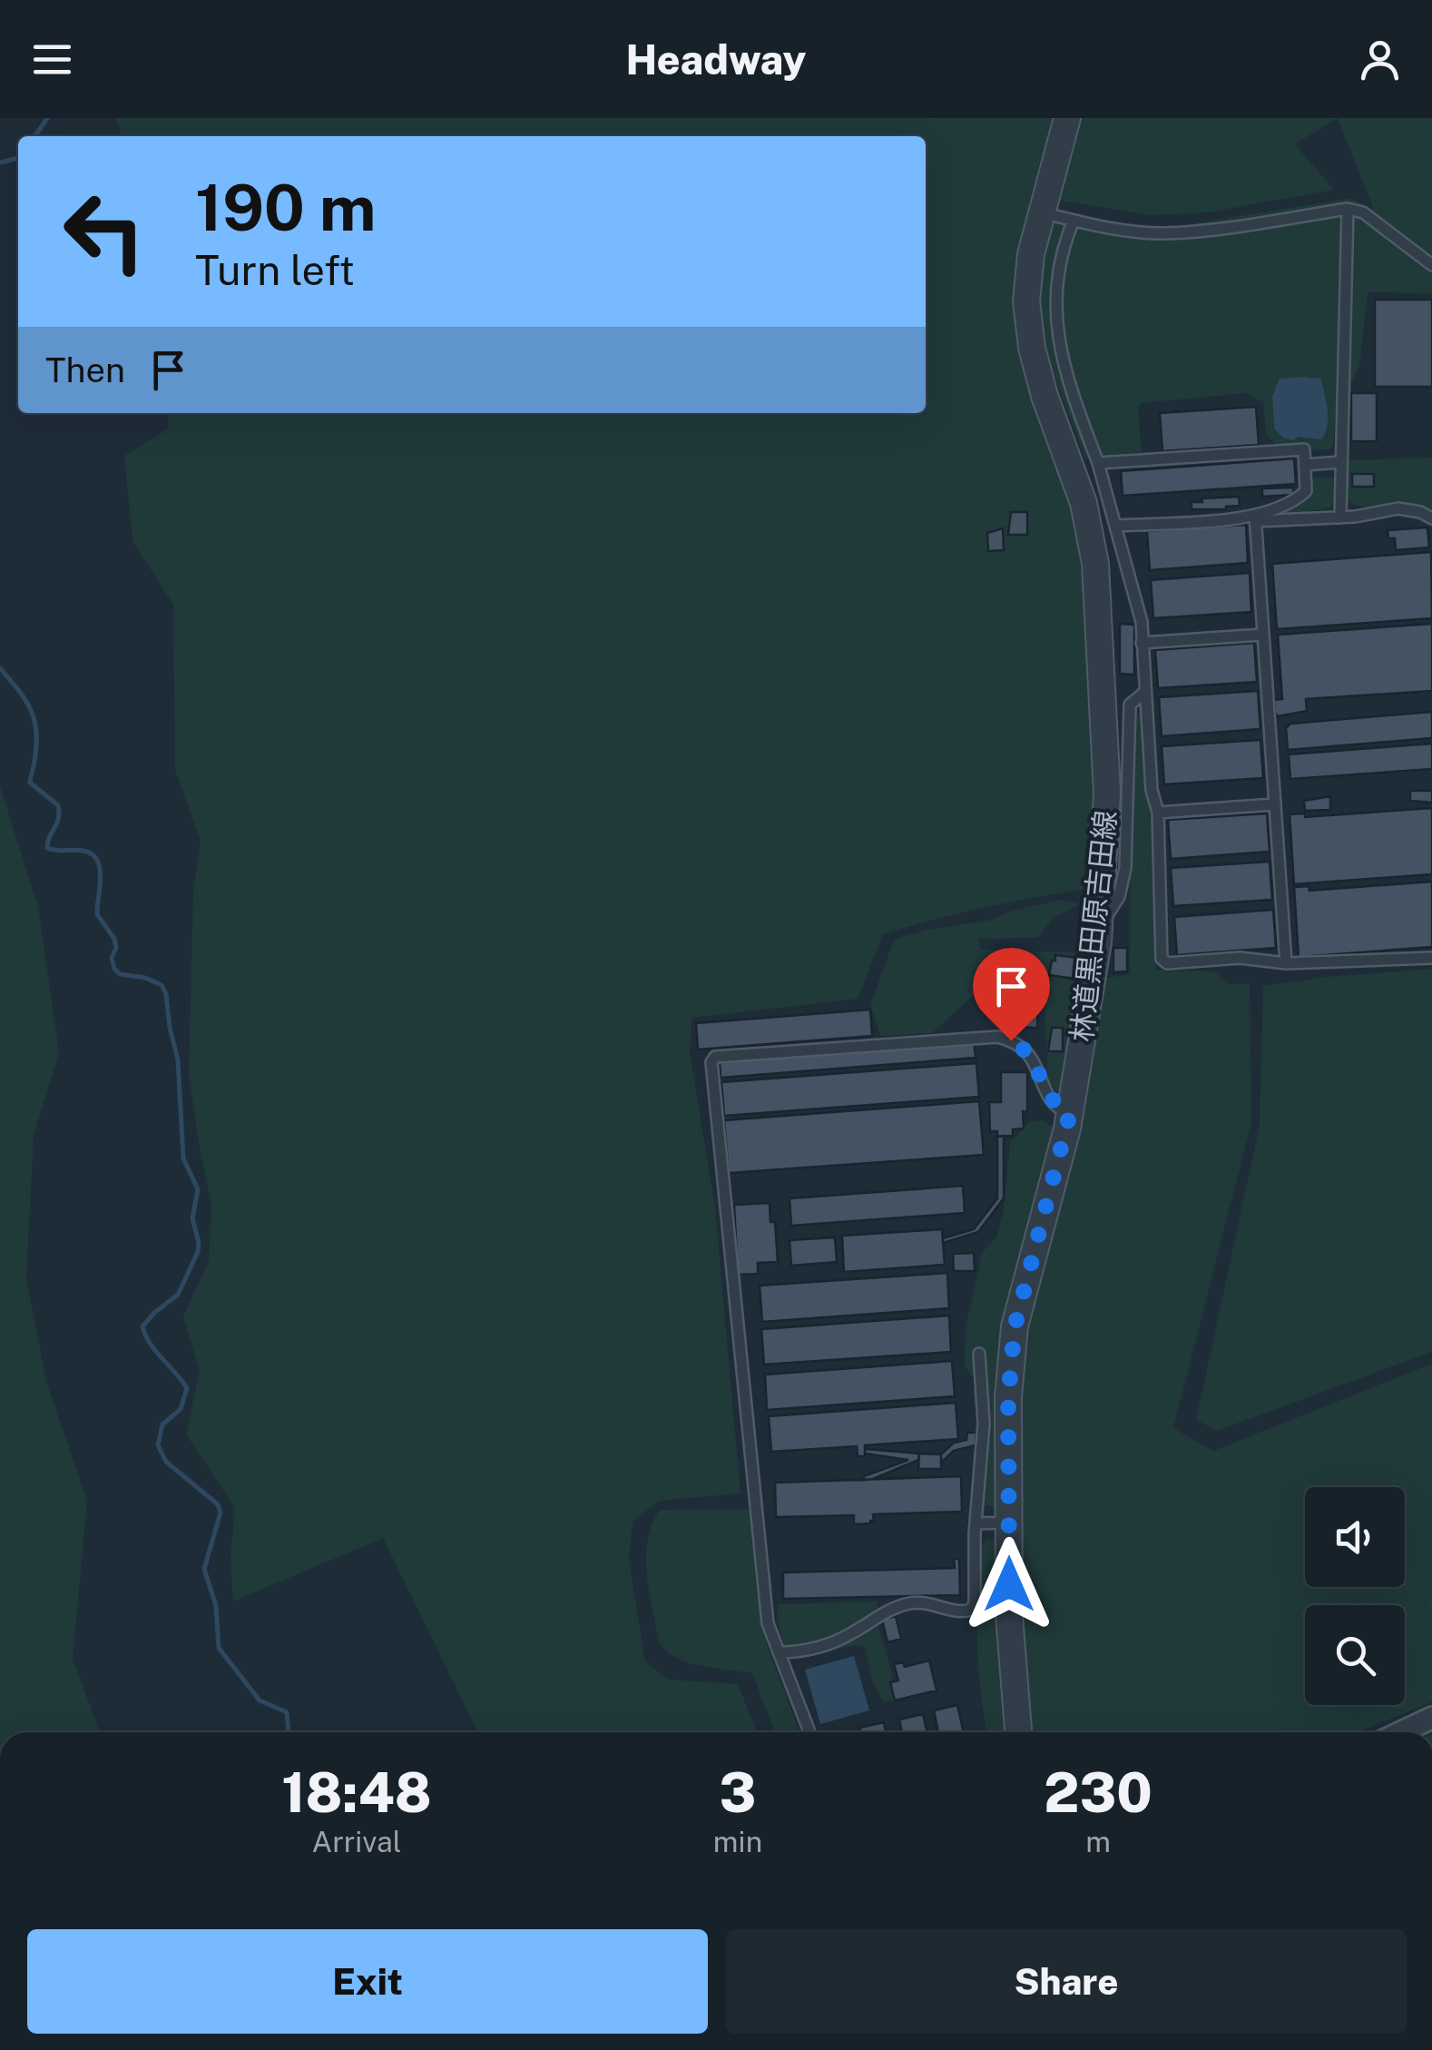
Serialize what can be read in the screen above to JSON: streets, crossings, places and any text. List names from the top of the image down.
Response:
{
  "streets": {
    "street": ["林道黒田原吉田線"]
  },
  "page": {
    "header": "Headway",
    "turn": ["190 m", "Turn left"],
    "then": "Then",
    "eta": [
      "18:48",
      "Arrival",
      "3",
      "min",
      "230",
      "m"
    ],
    "buttons": ["Exit", "Share"]
  }
}
